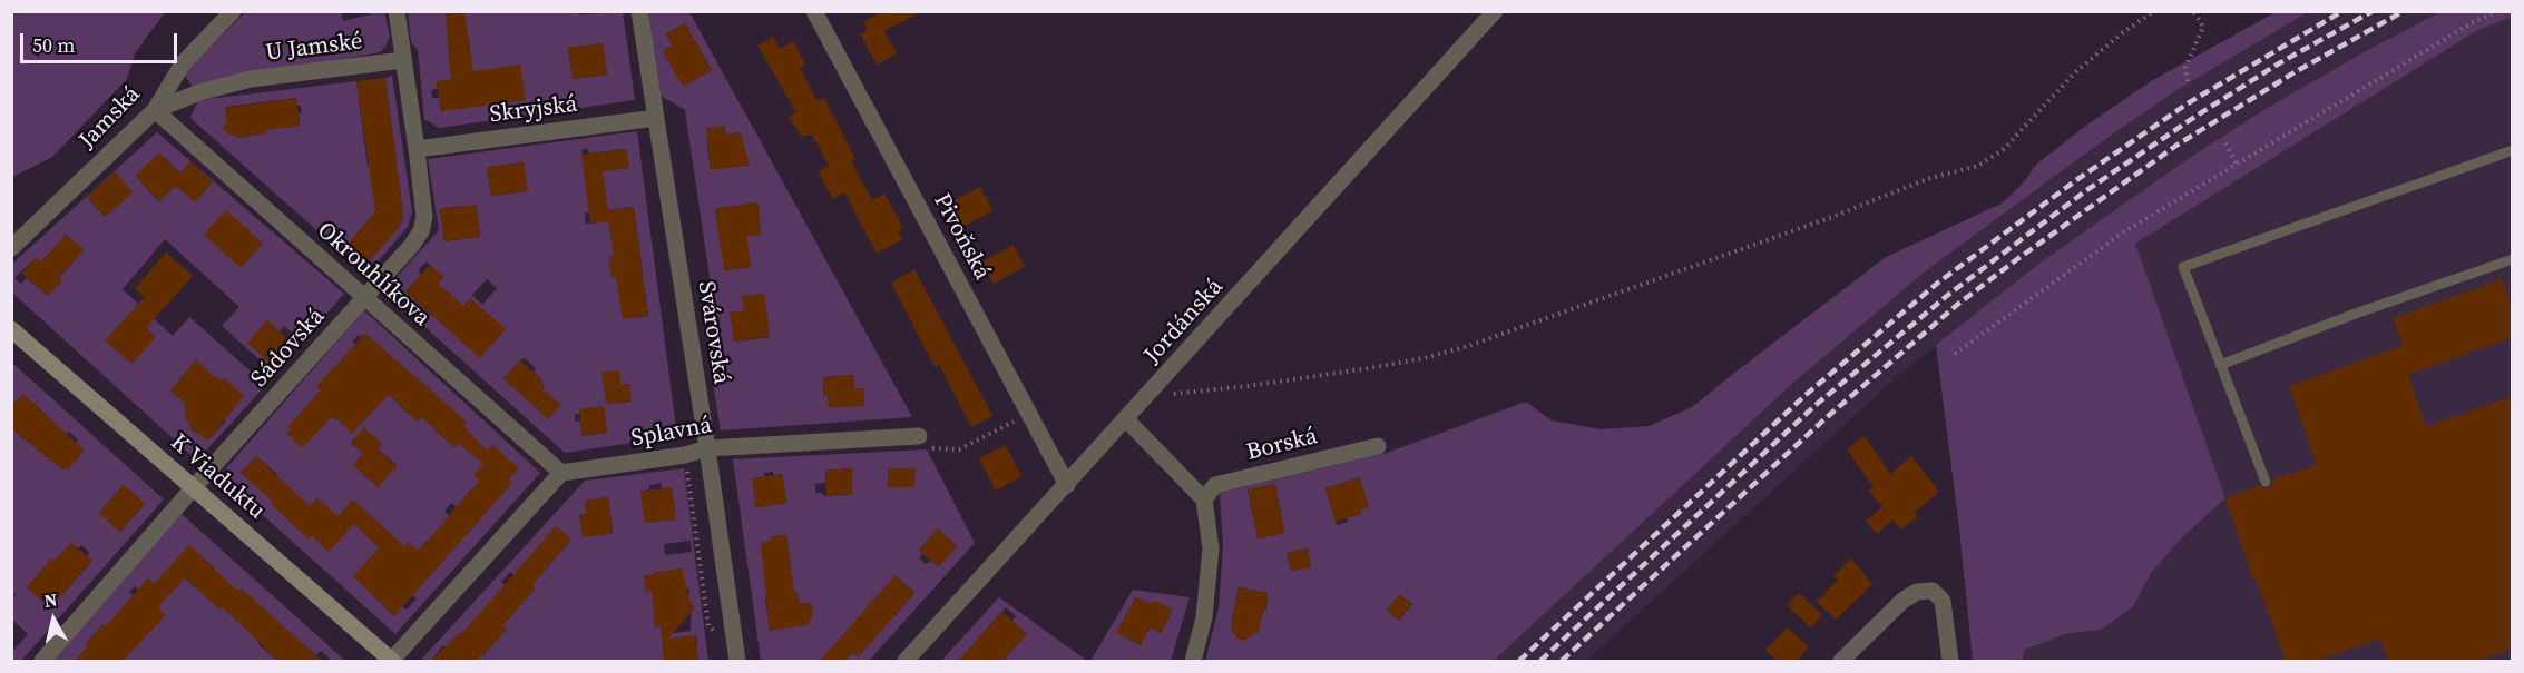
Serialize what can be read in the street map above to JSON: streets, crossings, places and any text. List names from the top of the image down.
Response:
{
  "streets": {
    "street": [
      "U Jamské",
      "Skryjská",
      "Jamská",
      "Pivoňská",
      "Okrouhlíkova",
      "Jordánská",
      "Svárovská",
      "Sádovská",
      "Splavná",
      "Borská",
      "K Viaduktu"
    ]
  },
  "crossings": [
    ["U Jamské", "Jamská"],
    ["U Jamské", "Okrouhlíkova"],
    ["U Jamské", "Sádovská"],
    ["Skryjská", "Svárovská"],
    ["Skryjská", "Sádovská"],
    ["Jamská", "Okrouhlíkova"],
    ["Pivoňská", "Jordánská"],
    ["Okrouhlíkova", "Sádovská"],
    ["Okrouhlíkova", "Splavná"],
    ["Svárovská", "Splavná"],
    ["Sádovská", "K Viaduktu"]
  ],
  "scale_bar": "50 m",
  "north": "top"
}
